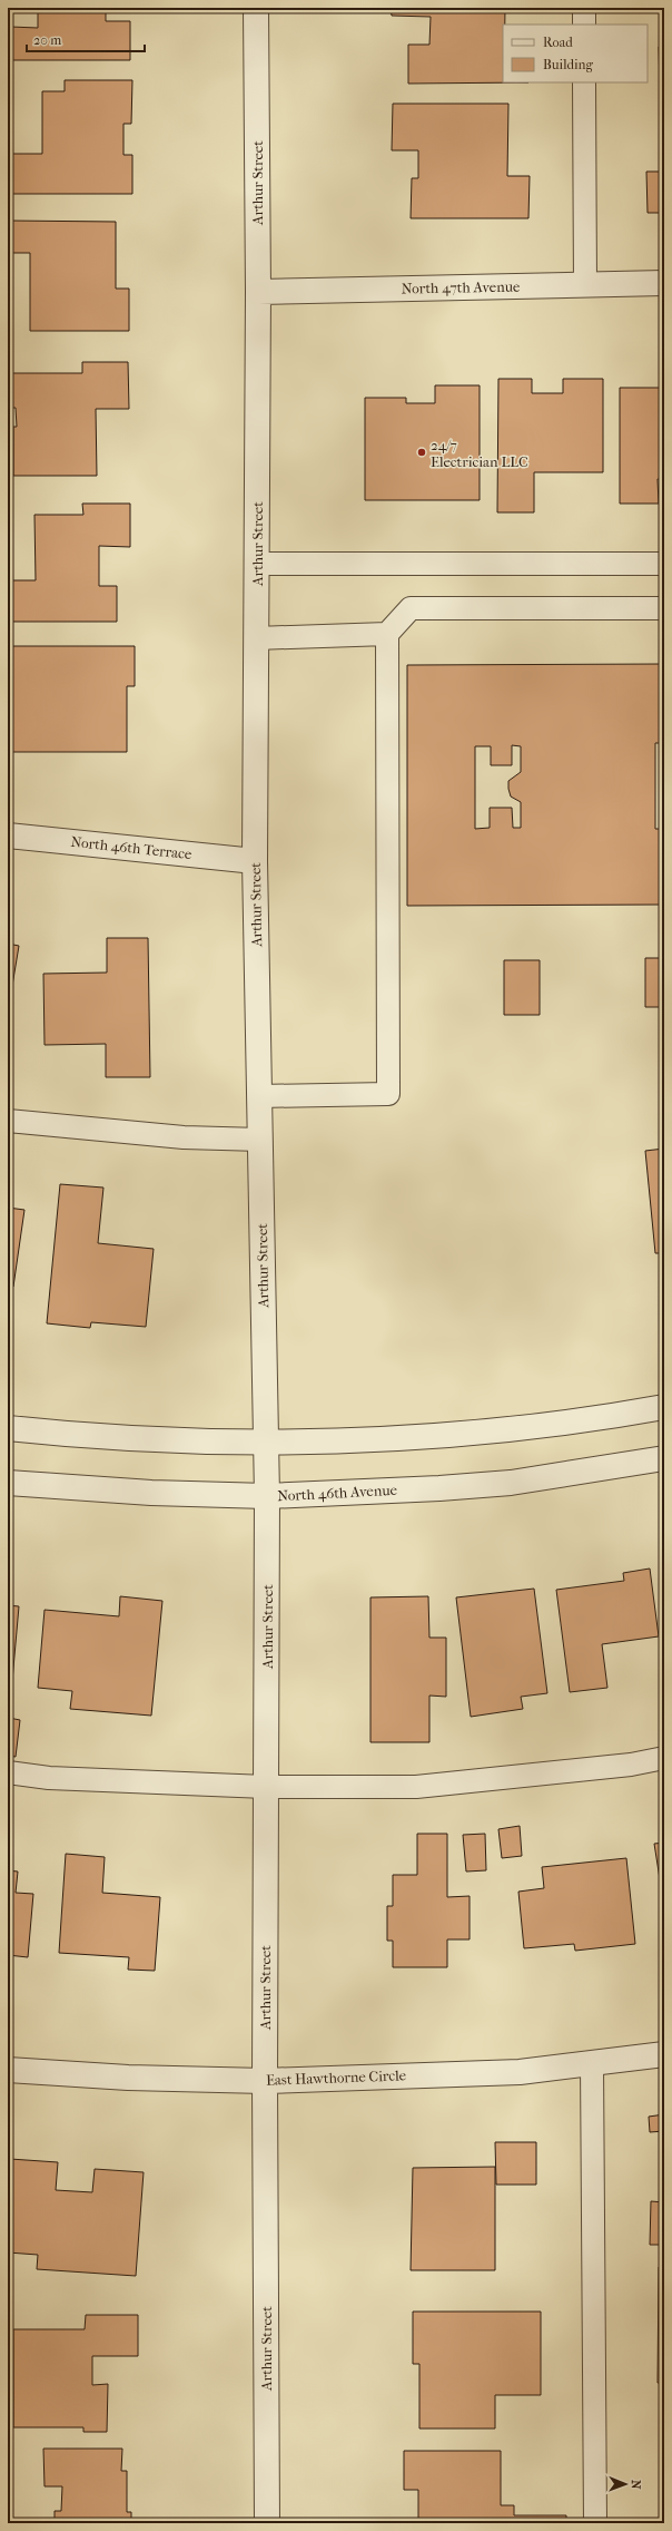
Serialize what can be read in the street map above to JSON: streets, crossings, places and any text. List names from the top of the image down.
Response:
{
  "streets": {
    "street": [
      "Arthur Street",
      "North 47th Avenue",
      "North 46th Terrace",
      "North 46th Avenue",
      "East Hawthorne Circle"
    ]
  },
  "crossings": [
    ["Arthur Street", "North 47th Avenue"],
    ["Arthur Street", "North 46th Terrace"],
    ["Arthur Street", "North 46th Avenue"],
    ["Arthur Street", "East Hawthorne Circle"]
  ],
  "places": ["24/7 Electrician LLC"],
  "legend": ["Road", "Building"],
  "scale_bar": "20 m",
  "north": "right"
}
